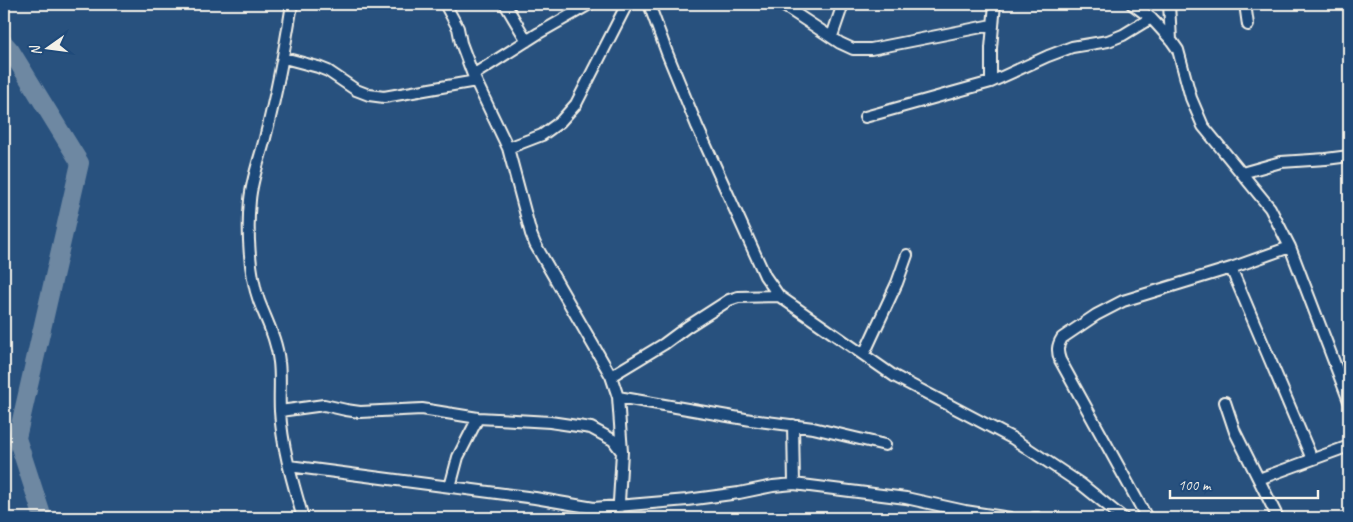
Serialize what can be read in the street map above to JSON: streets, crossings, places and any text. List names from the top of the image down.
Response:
{
  "scale_bar": "100 m",
  "north": "left"
}
